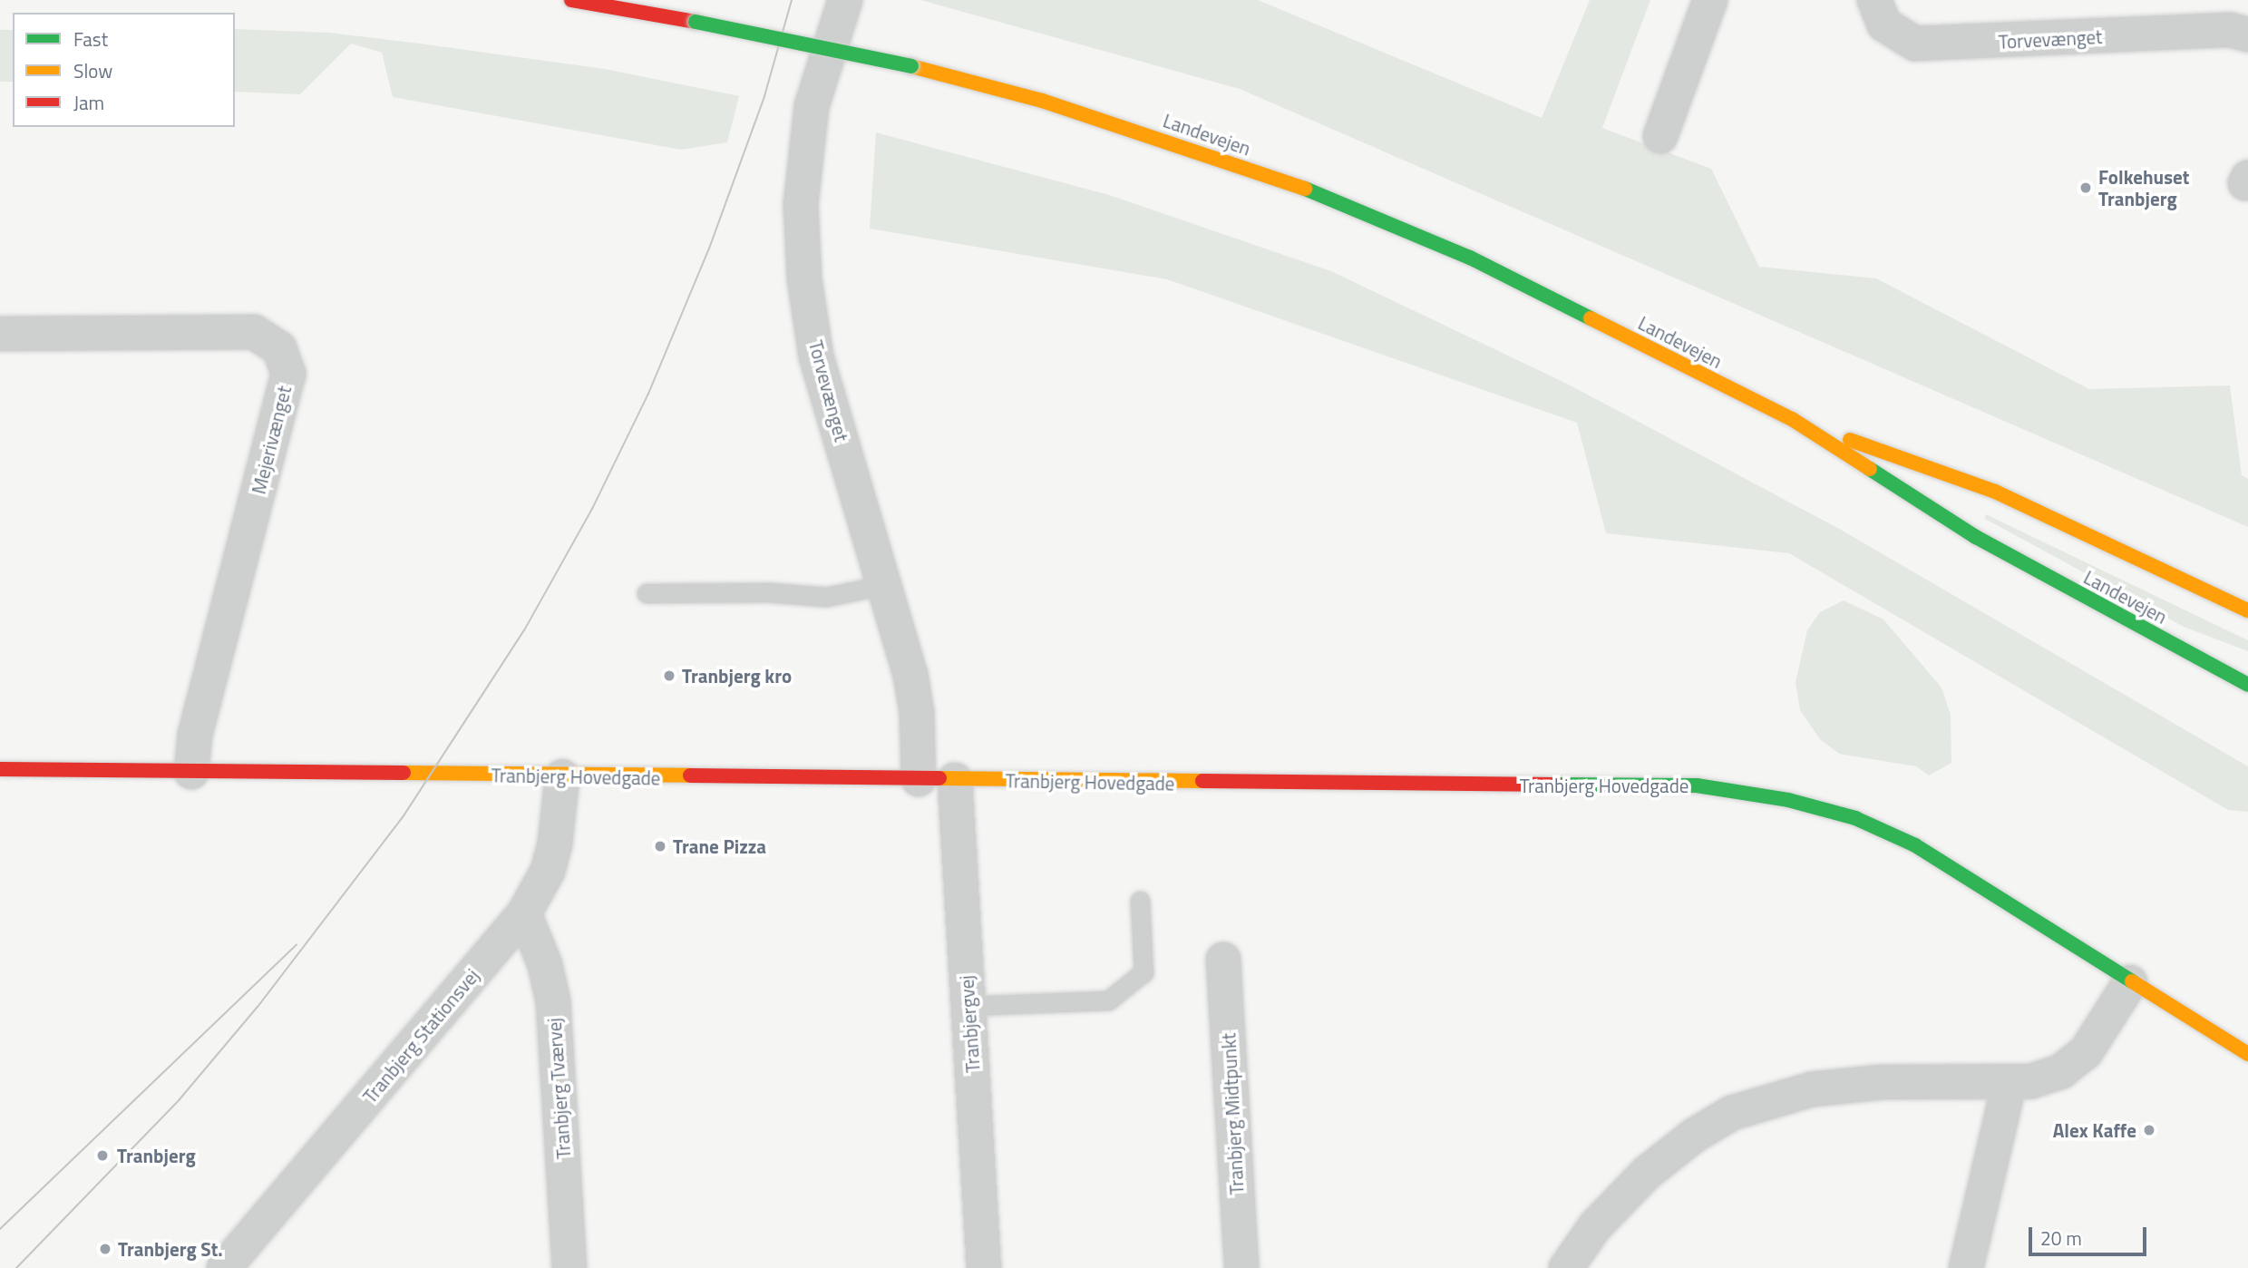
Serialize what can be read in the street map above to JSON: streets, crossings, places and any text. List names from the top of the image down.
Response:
{
  "streets": {
    "main road": ["Landevejen", "Tranbjerg Hovedgade"],
    "street": [
      "Torvevænget",
      "Mejerivænget",
      "Tranbjergvej",
      "Tranbjerg Stationsvej",
      "Tranbjerg Tværvej",
      "Tranbjerg Midtpunkt"
    ]
  },
  "crossings": [
    ["Torvevænget", "Tranbjerg Hovedgade"],
    ["Mejerivænget", "Tranbjerg Hovedgade"],
    ["Tranbjerg Hovedgade", "Tranbjergvej"],
    ["Tranbjerg Hovedgade", "Tranbjerg Stationsvej"],
    ["Tranbjerg Stationsvej", "Tranbjerg Tværvej"]
  ],
  "places": [
    "Folkehuset Tranbjerg",
    "Tranbjerg kro",
    "Trane Pizza",
    "Alex Kaffe",
    "Tranbjerg",
    "Tranbjerg St."
  ],
  "legend": ["Fast", "Slow", "Jam"],
  "scale_bar": "20 m"
}
